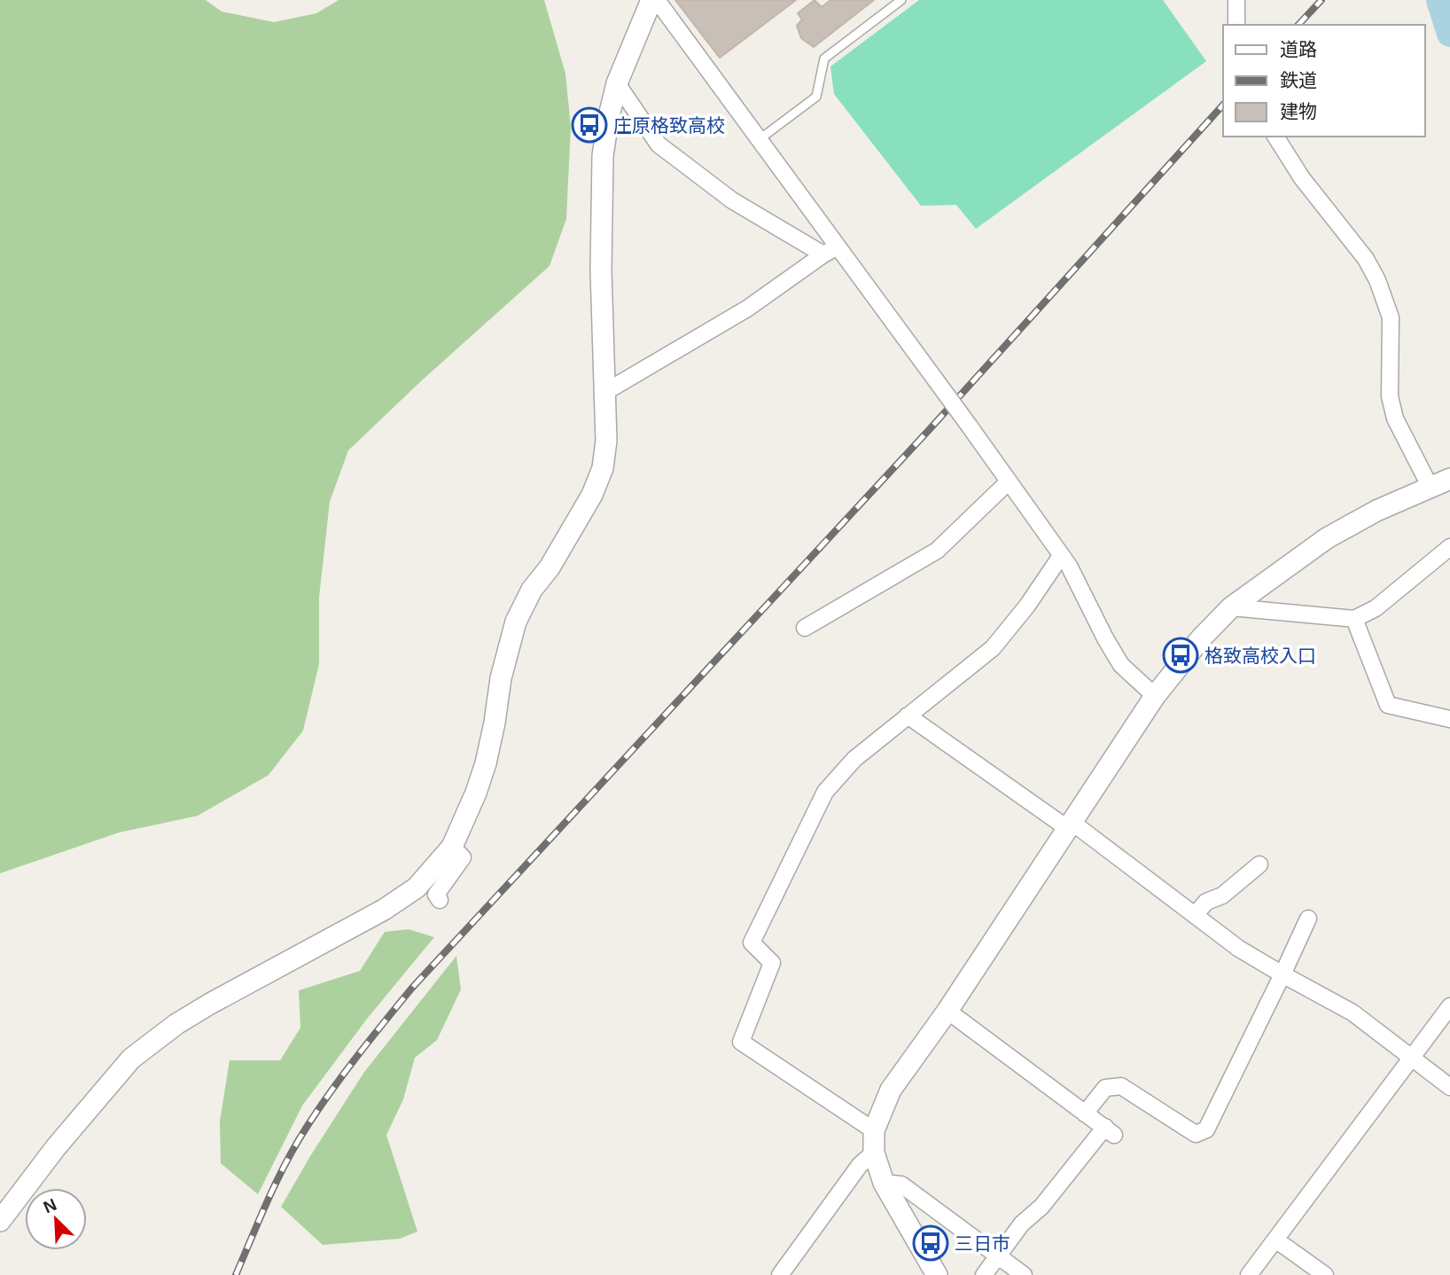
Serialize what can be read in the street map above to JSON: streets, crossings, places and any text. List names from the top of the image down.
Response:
{
  "places": {
    "bus stop": ["庄原格致高校", "格致高校入口", "三日市"]
  },
  "legend": ["道路", "鉄道", "建物"],
  "north": "top left"
}
